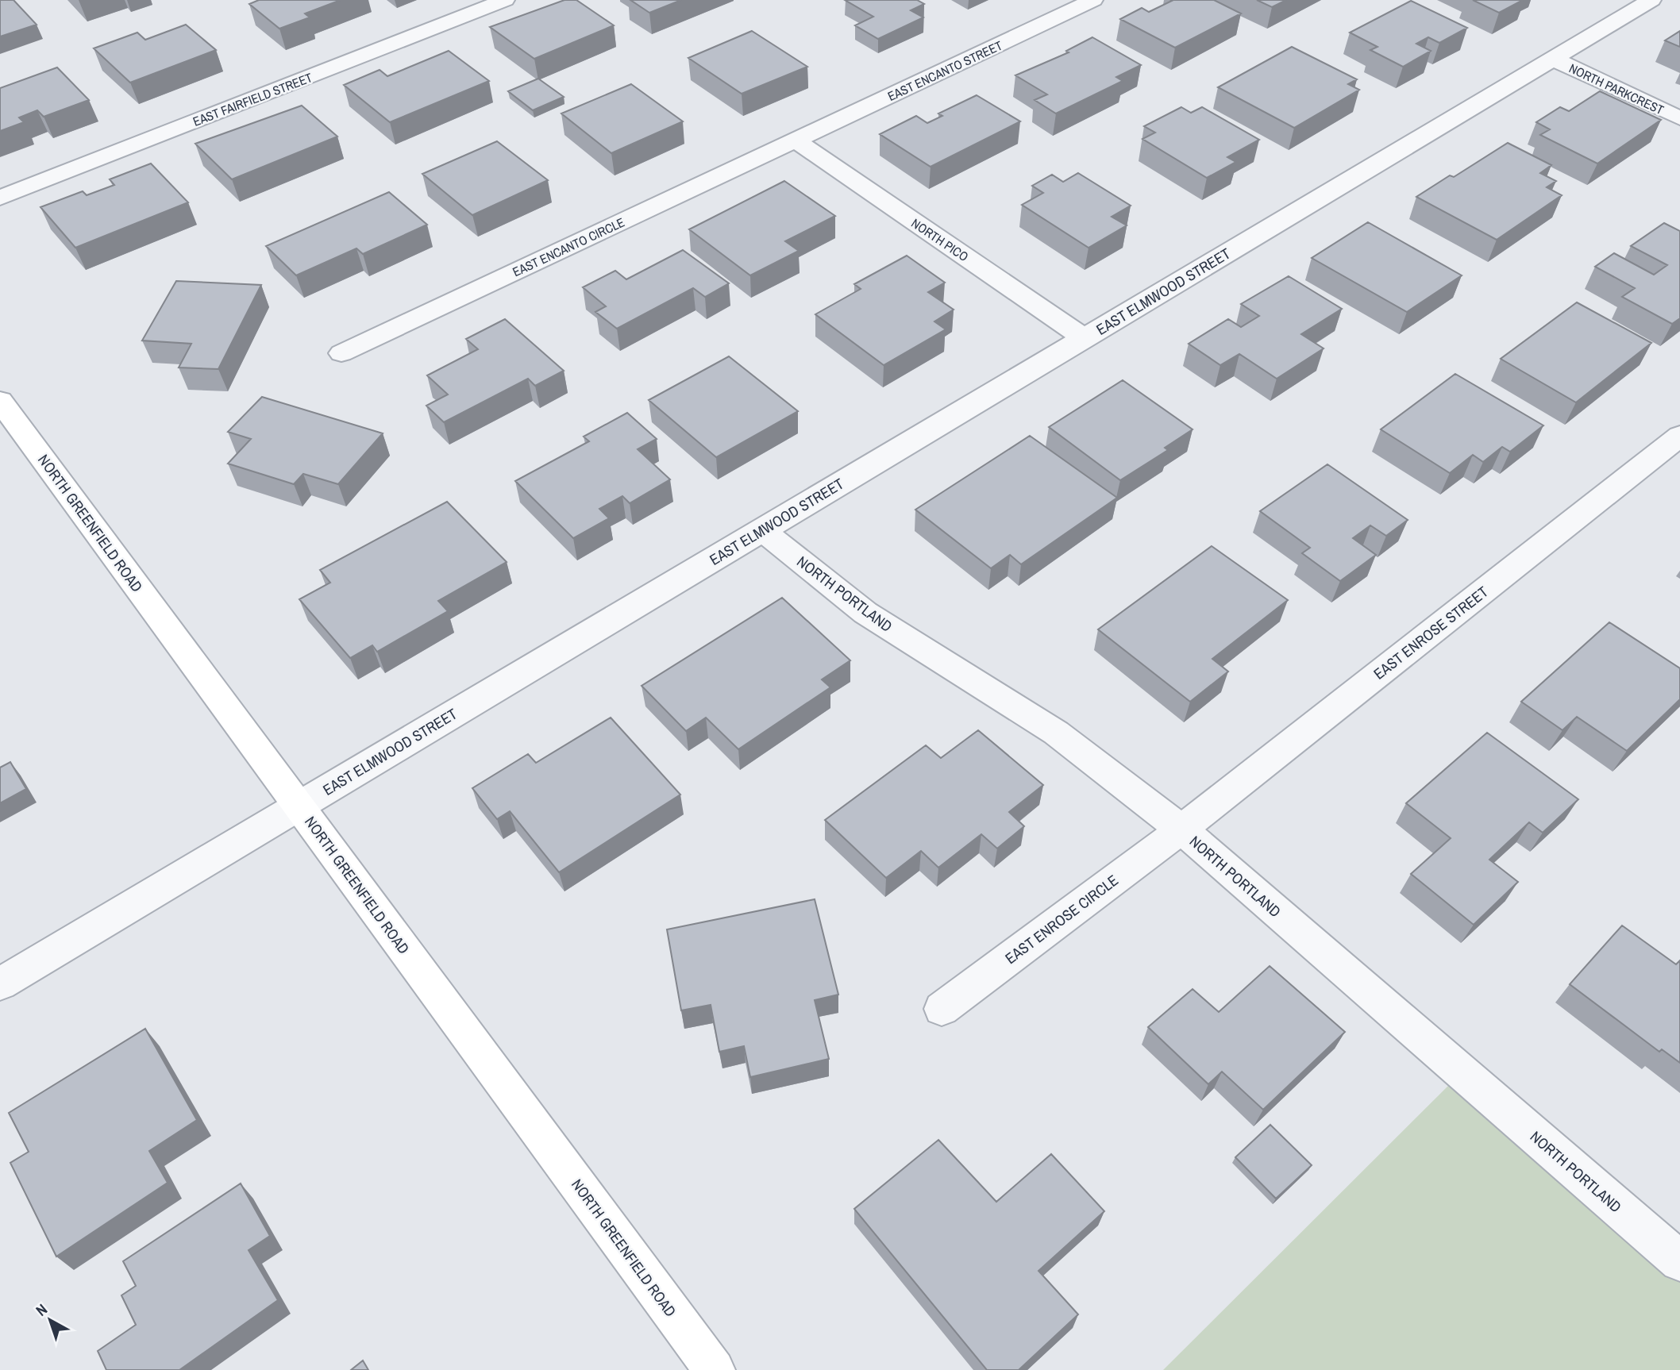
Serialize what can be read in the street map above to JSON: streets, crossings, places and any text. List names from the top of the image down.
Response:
{
  "streets": {
    "main road": ["NORTH GREENFIELD ROAD"],
    "street": [
      "EAST ENCANTO STREET",
      "NORTH PARKCREST",
      "EAST FAIRFIELD STREET",
      "NORTH PICO",
      "EAST ENCANTO CIRCLE",
      "EAST ELMWOOD STREET",
      "NORTH PORTLAND",
      "EAST ENROSE STREET",
      "EAST ENROSE CIRCLE"
    ]
  },
  "crossings": [
    ["EAST ENCANTO STREET", "NORTH PICO"],
    ["EAST ENCANTO STREET", "EAST ENCANTO CIRCLE"],
    ["NORTH PARKCREST", "EAST ELMWOOD STREET"],
    ["NORTH PICO", "EAST ENCANTO CIRCLE"],
    ["NORTH PICO", "EAST ELMWOOD STREET"],
    ["EAST ELMWOOD STREET", "NORTH GREENFIELD ROAD"],
    ["EAST ELMWOOD STREET", "NORTH PORTLAND"],
    ["NORTH PORTLAND", "EAST ENROSE STREET"],
    ["NORTH PORTLAND", "EAST ENROSE CIRCLE"],
    ["EAST ENROSE STREET", "EAST ENROSE CIRCLE"]
  ],
  "north": "top left"
}
